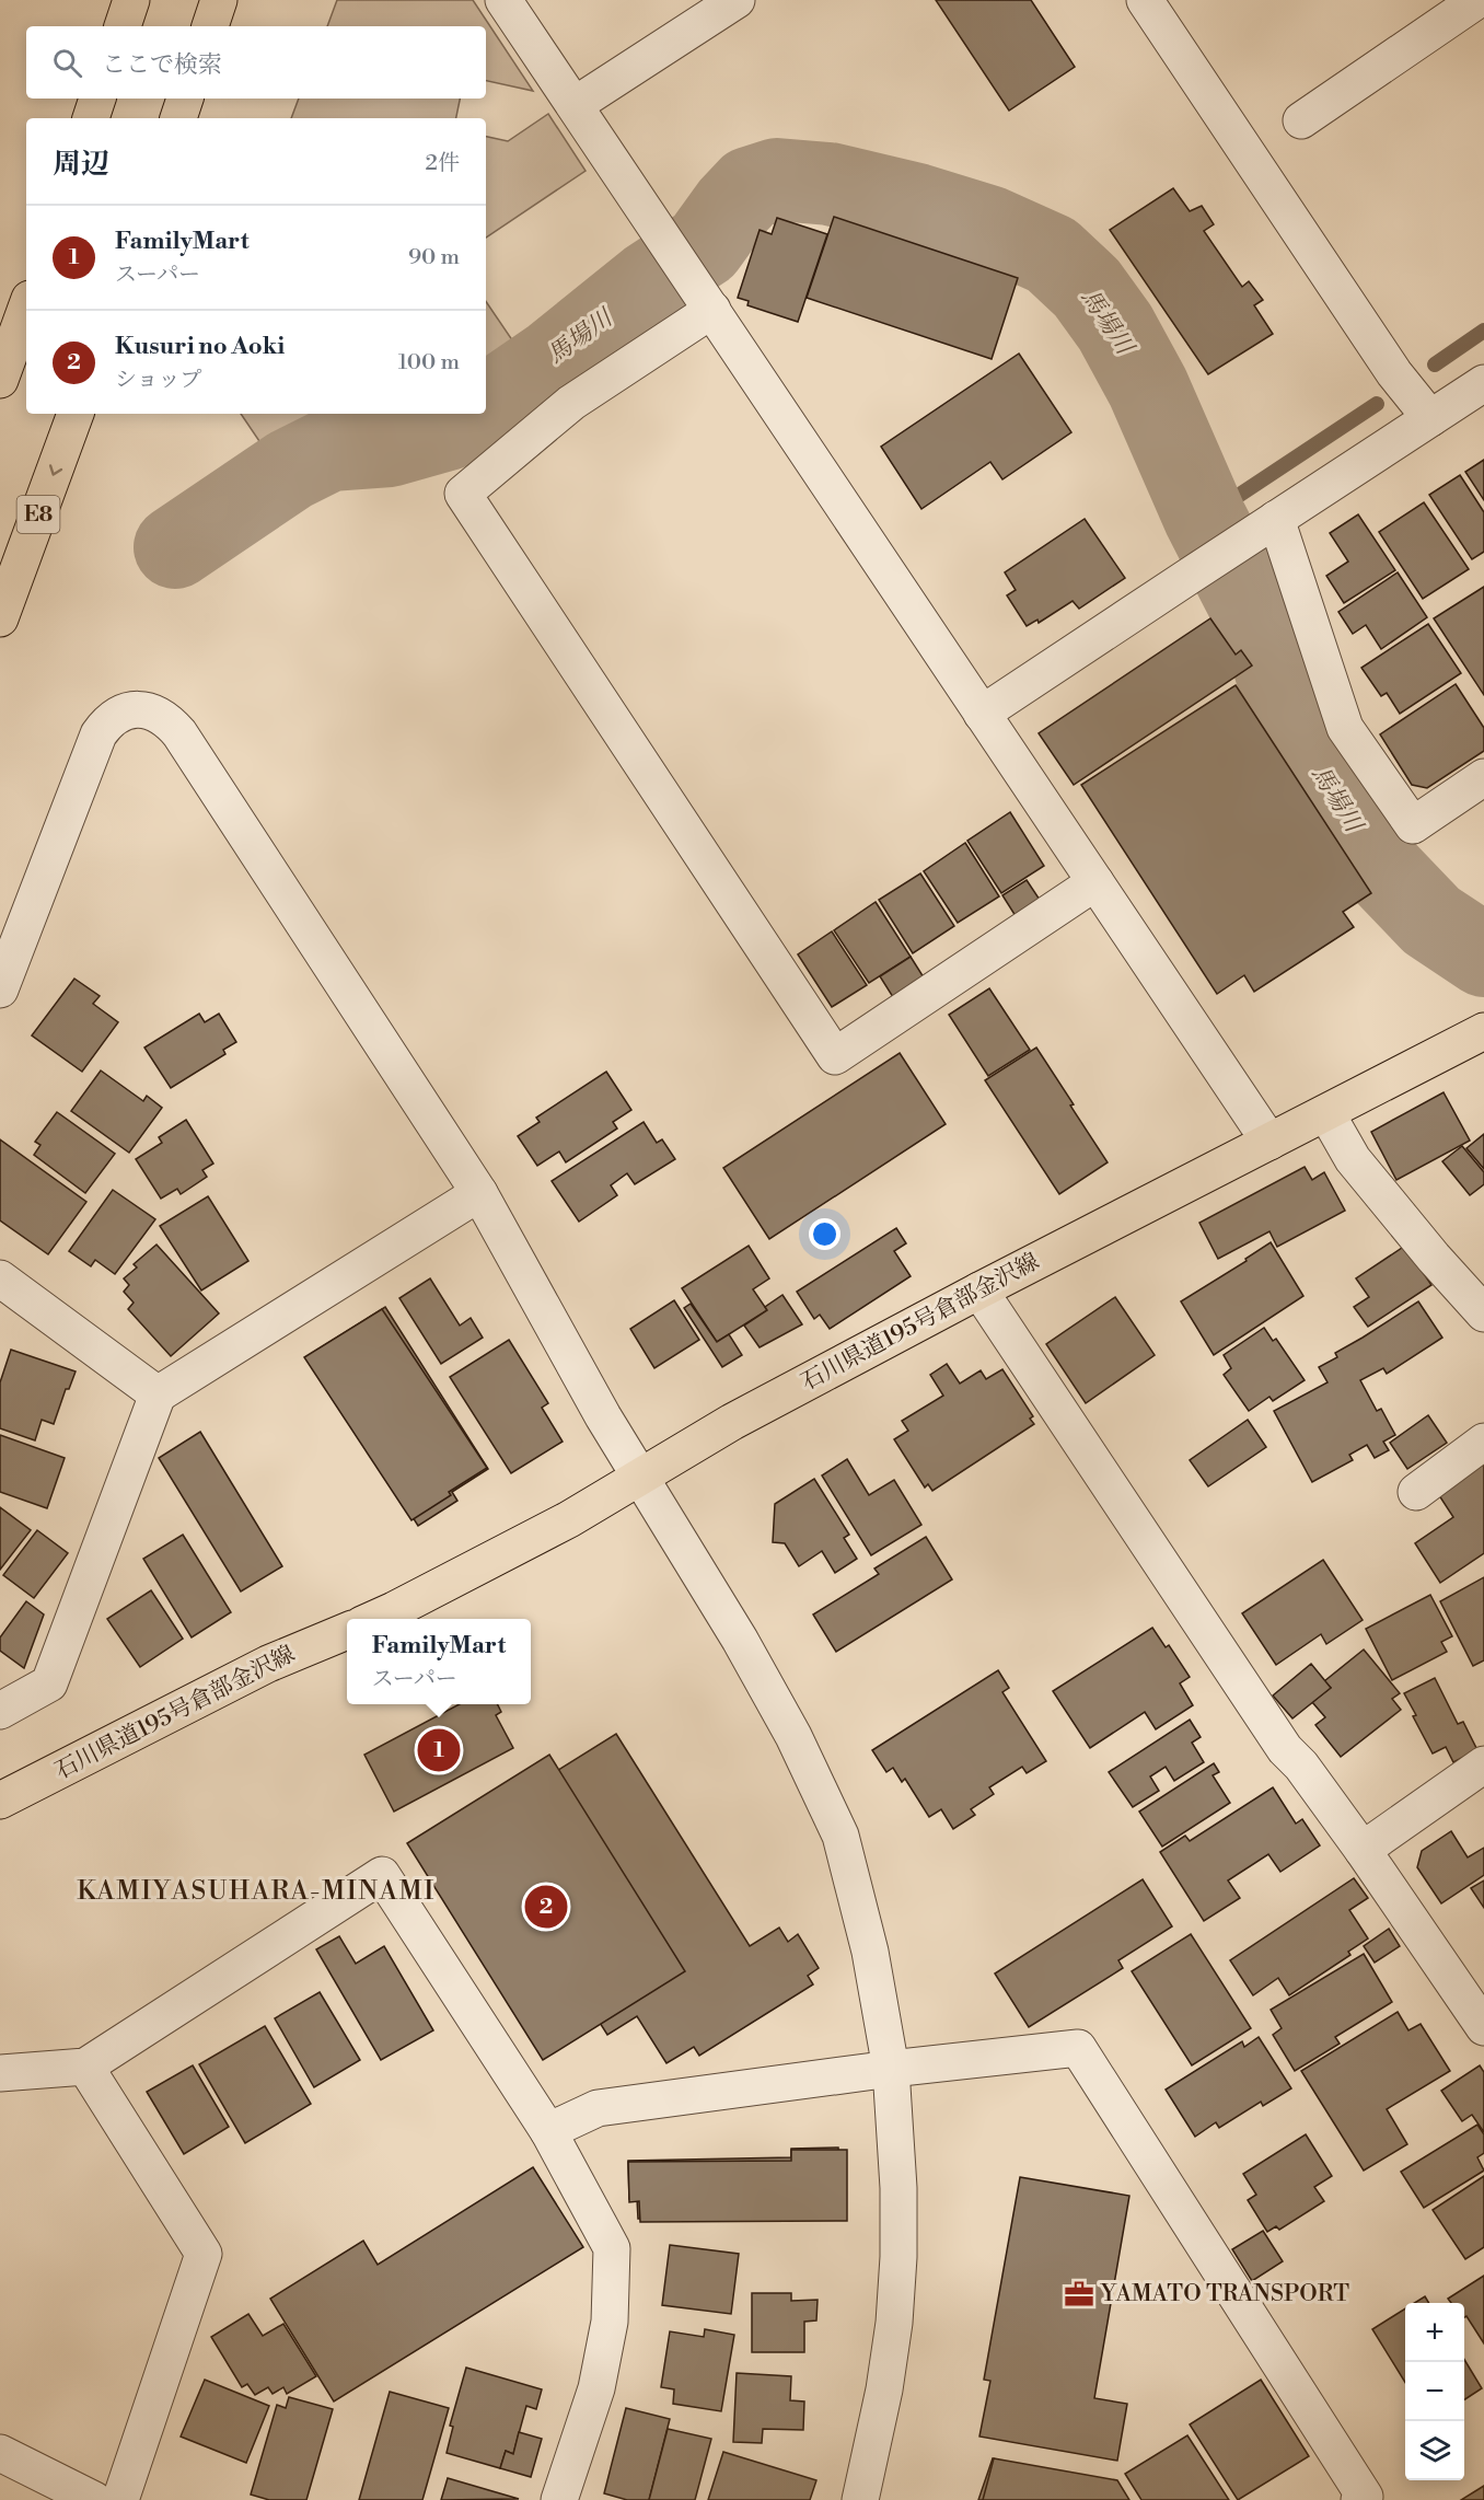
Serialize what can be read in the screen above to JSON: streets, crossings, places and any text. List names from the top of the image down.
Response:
{
  "streets": {
    "main road": ["E8", "石川県道195号倉部金沢線"]
  },
  "districts": ["KAMIYASUHARA-MINAMI"],
  "water": ["馬場川"],
  "places": {
    "office": ["YAMATO TRANSPORT"]
  },
  "page": {
    "search": "ここで検索",
    "heading": ["周辺", "2件"],
    "list": [
      {
        "mark": "1",
        "name": "FamilyMart",
        "note": "スーパー",
        "value": "90 m"
      },
      {
        "mark": "2",
        "name": "Kusuri no Aoki",
        "note": "ショップ",
        "value": "100 m"
      }
    ],
    "popup": ["FamilyMart", "スーパー"],
    "pins": ["1", "2"],
    "map_buttons": ["+", "−"]
  }
}
